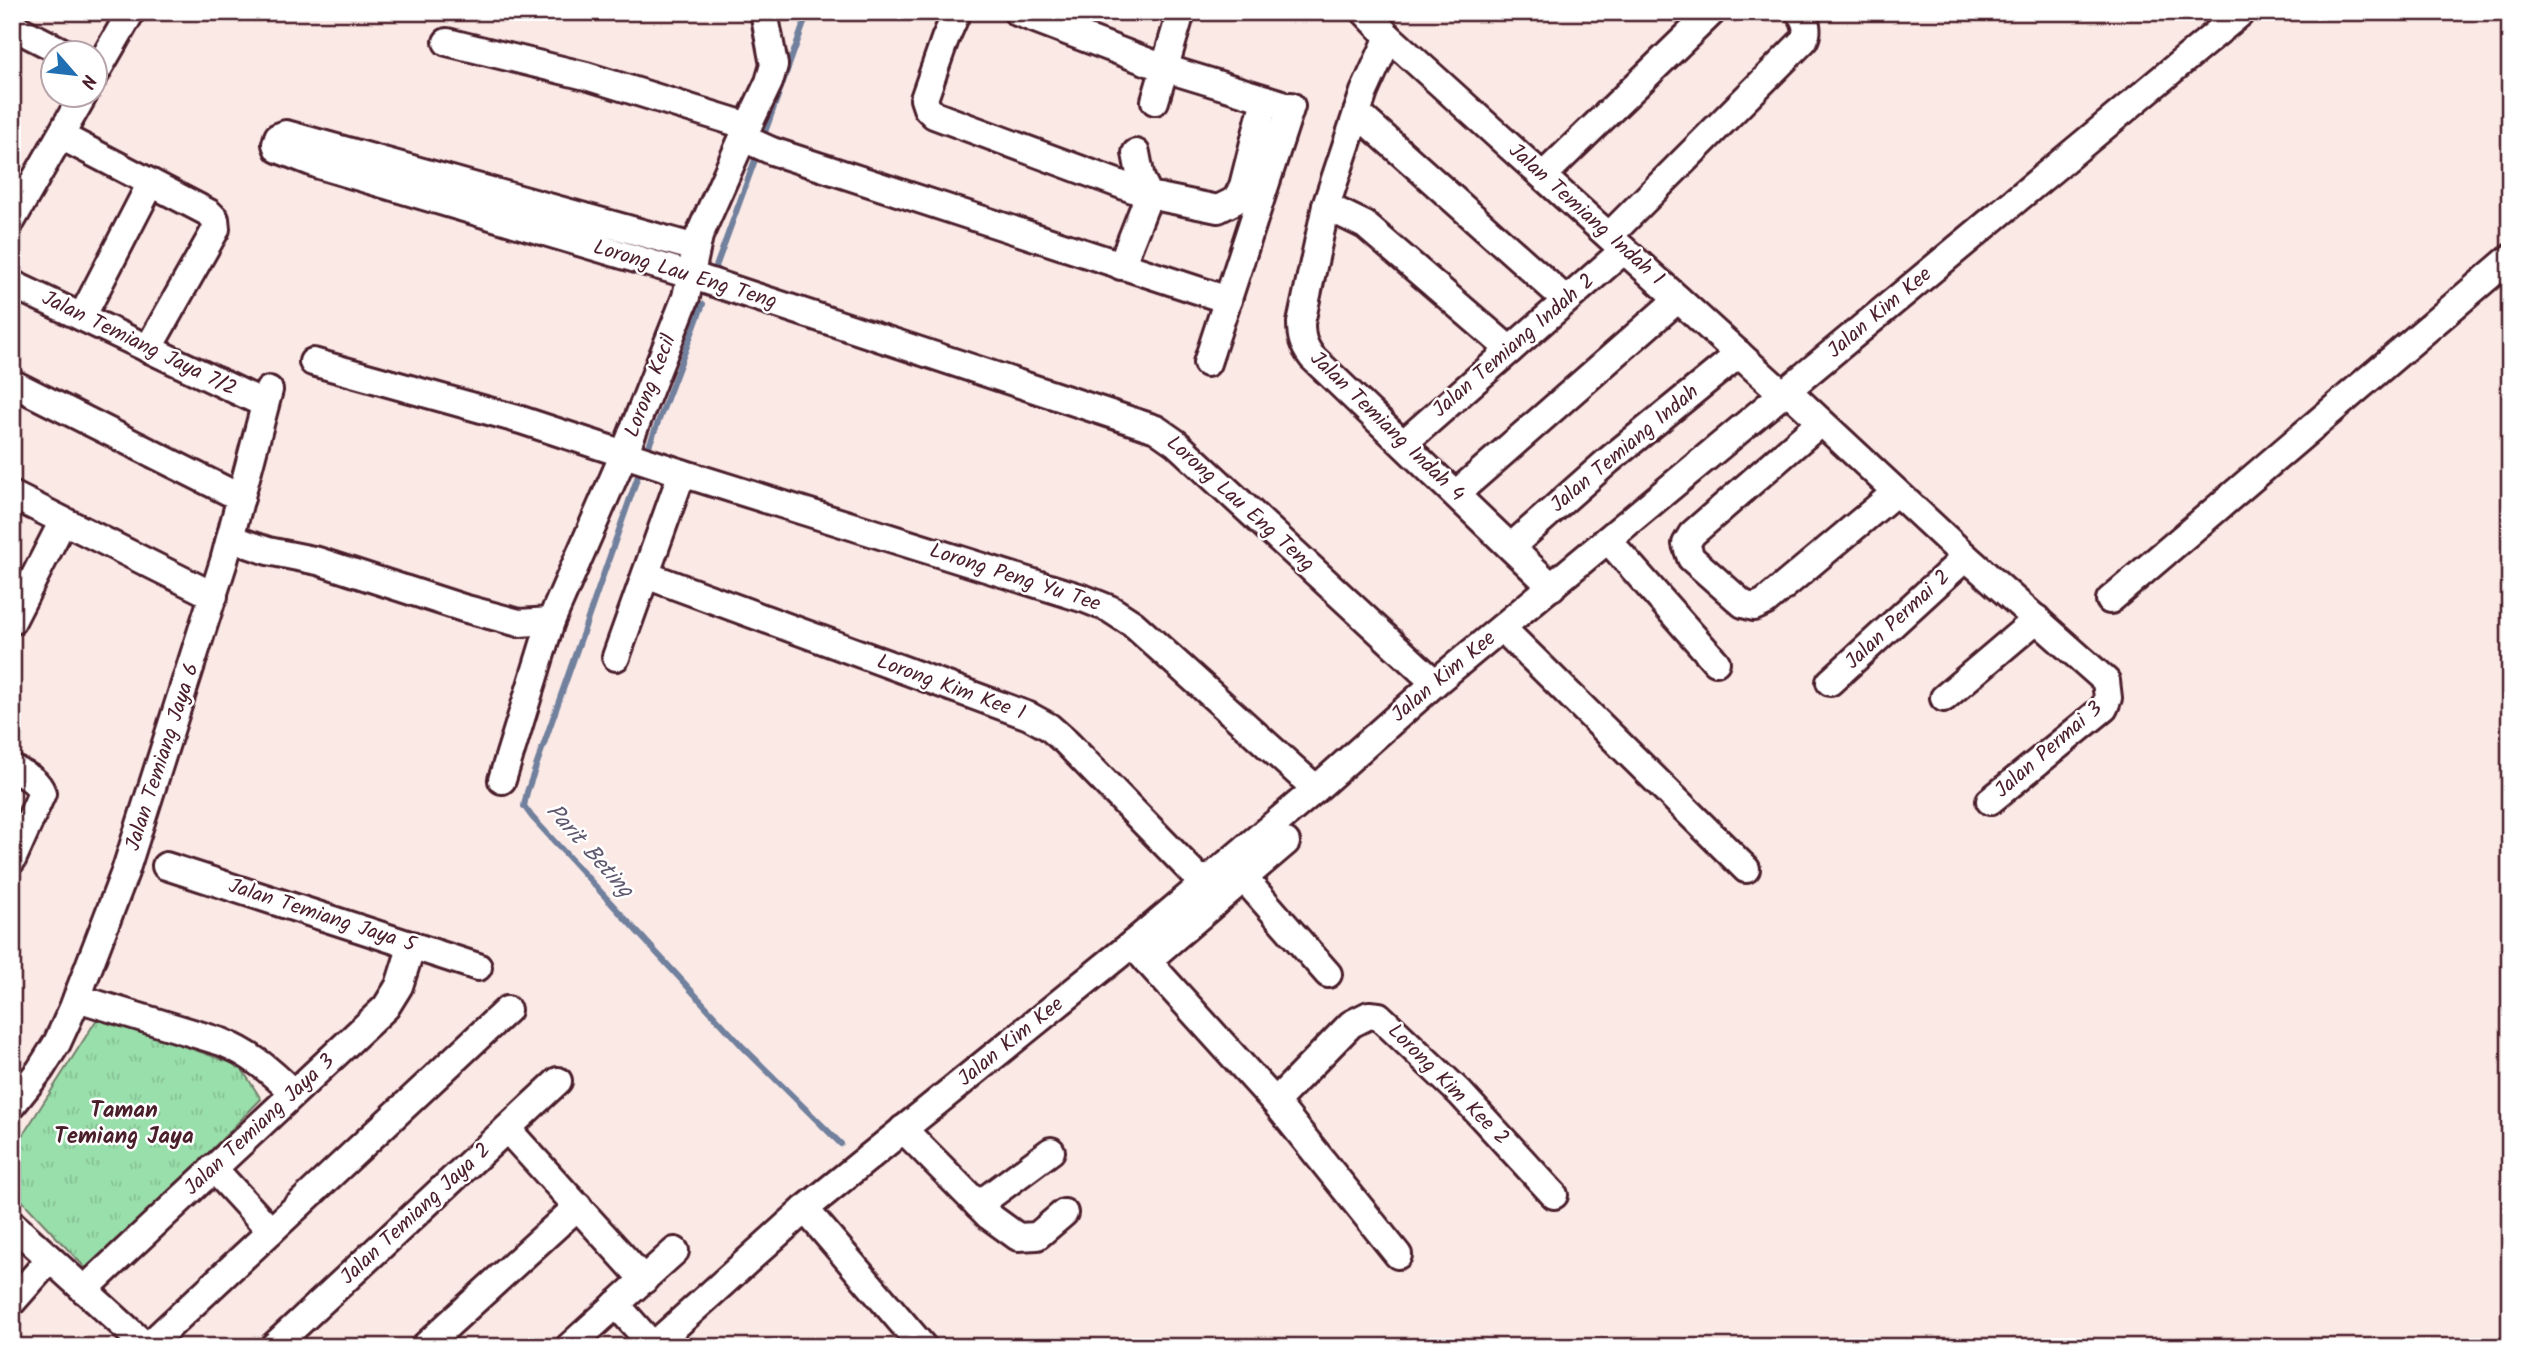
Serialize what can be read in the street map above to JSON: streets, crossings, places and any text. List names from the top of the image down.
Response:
{
  "streets": {
    "street": [
      "Jalan Temiang Indah 1",
      "Lorong Lau Eng Teng",
      "Jalan Kim Kee",
      "Jalan Temiang Jaya 7/2",
      "Jalan Temiang Indah 2",
      "Lorong Kecil",
      "Jalan Temiang Indah 4",
      "Jalan Temiang Indah",
      "Lorong Peng Yu Tee",
      "Jalan Permai 2",
      "Lorong Kim Kee 1",
      "Jalan Permai 3",
      "Jalan Temiang Jaya 6",
      "Jalan Temiang Jaya 5",
      "Lorong Kim Kee 2",
      "Jalan Temiang Jaya 3",
      "Jalan Temiang Jaya 2"
    ]
  },
  "crossings": [
    ["Jalan Temiang Indah 1", "Jalan Kim Kee"],
    ["Jalan Temiang Indah 1", "Jalan Temiang Indah 2"],
    ["Jalan Temiang Indah 1", "Jalan Temiang Indah 4"],
    ["Jalan Temiang Indah 1", "Jalan Temiang Indah"],
    ["Jalan Temiang Indah 1", "Jalan Permai 2"],
    ["Jalan Temiang Indah 1", "Jalan Permai 3"],
    ["Lorong Lau Eng Teng", "Jalan Kim Kee"],
    ["Lorong Lau Eng Teng", "Lorong Kecil"],
    ["Jalan Kim Kee", "Jalan Temiang Indah 4"],
    ["Jalan Kim Kee", "Lorong Peng Yu Tee"],
    ["Jalan Kim Kee", "Lorong Kim Kee 1"],
    ["Jalan Temiang Jaya 7/2", "Jalan Temiang Jaya 6"],
    ["Jalan Temiang Indah 2", "Jalan Temiang Indah 4"],
    ["Lorong Kecil", "Lorong Peng Yu Tee"],
    ["Jalan Temiang Indah 4", "Jalan Temiang Indah"],
    ["Jalan Temiang Jaya 5", "Jalan Temiang Jaya 3"]
  ],
  "districts": ["Taman Temiang Jaya"],
  "water": ["Parit Beting"],
  "north": "bottom right"
}
